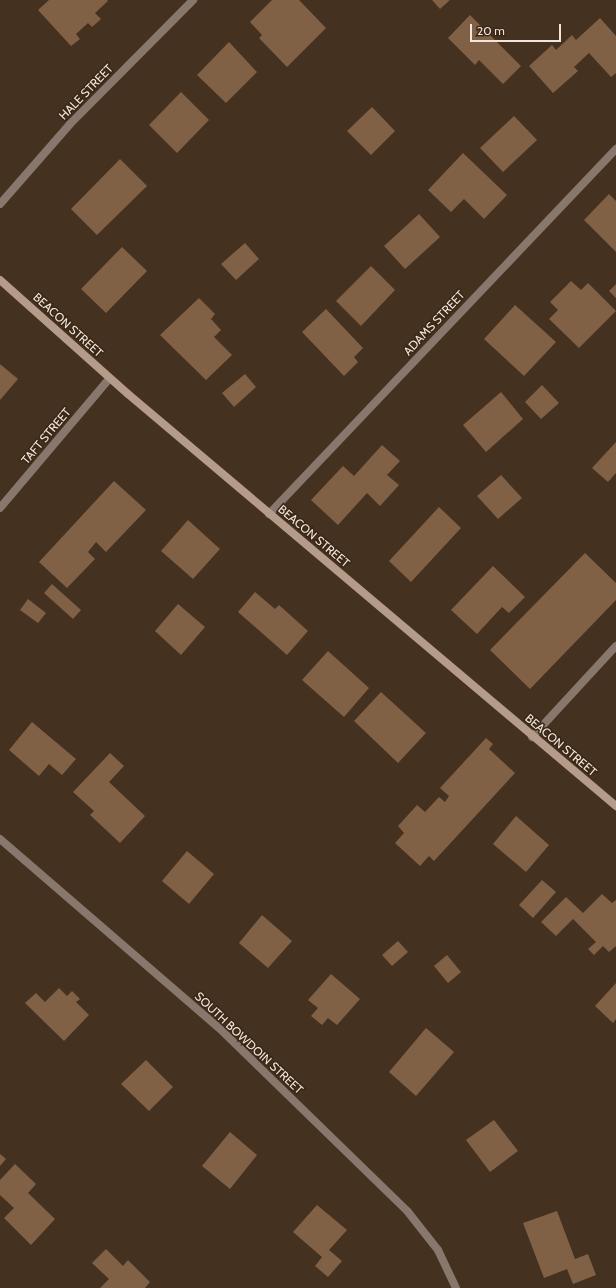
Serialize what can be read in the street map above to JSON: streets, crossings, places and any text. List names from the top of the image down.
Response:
{
  "streets": {
    "main road": ["BEACON STREET"],
    "street": [
      "HALE STREET",
      "ADAMS STREET",
      "TAFT STREET",
      "SOUTH BOWDOIN STREET"
    ]
  },
  "crossings": [
    ["ADAMS STREET", "BEACON STREET"],
    ["BEACON STREET", "TAFT STREET"]
  ],
  "scale_bar": "20 m"
}
